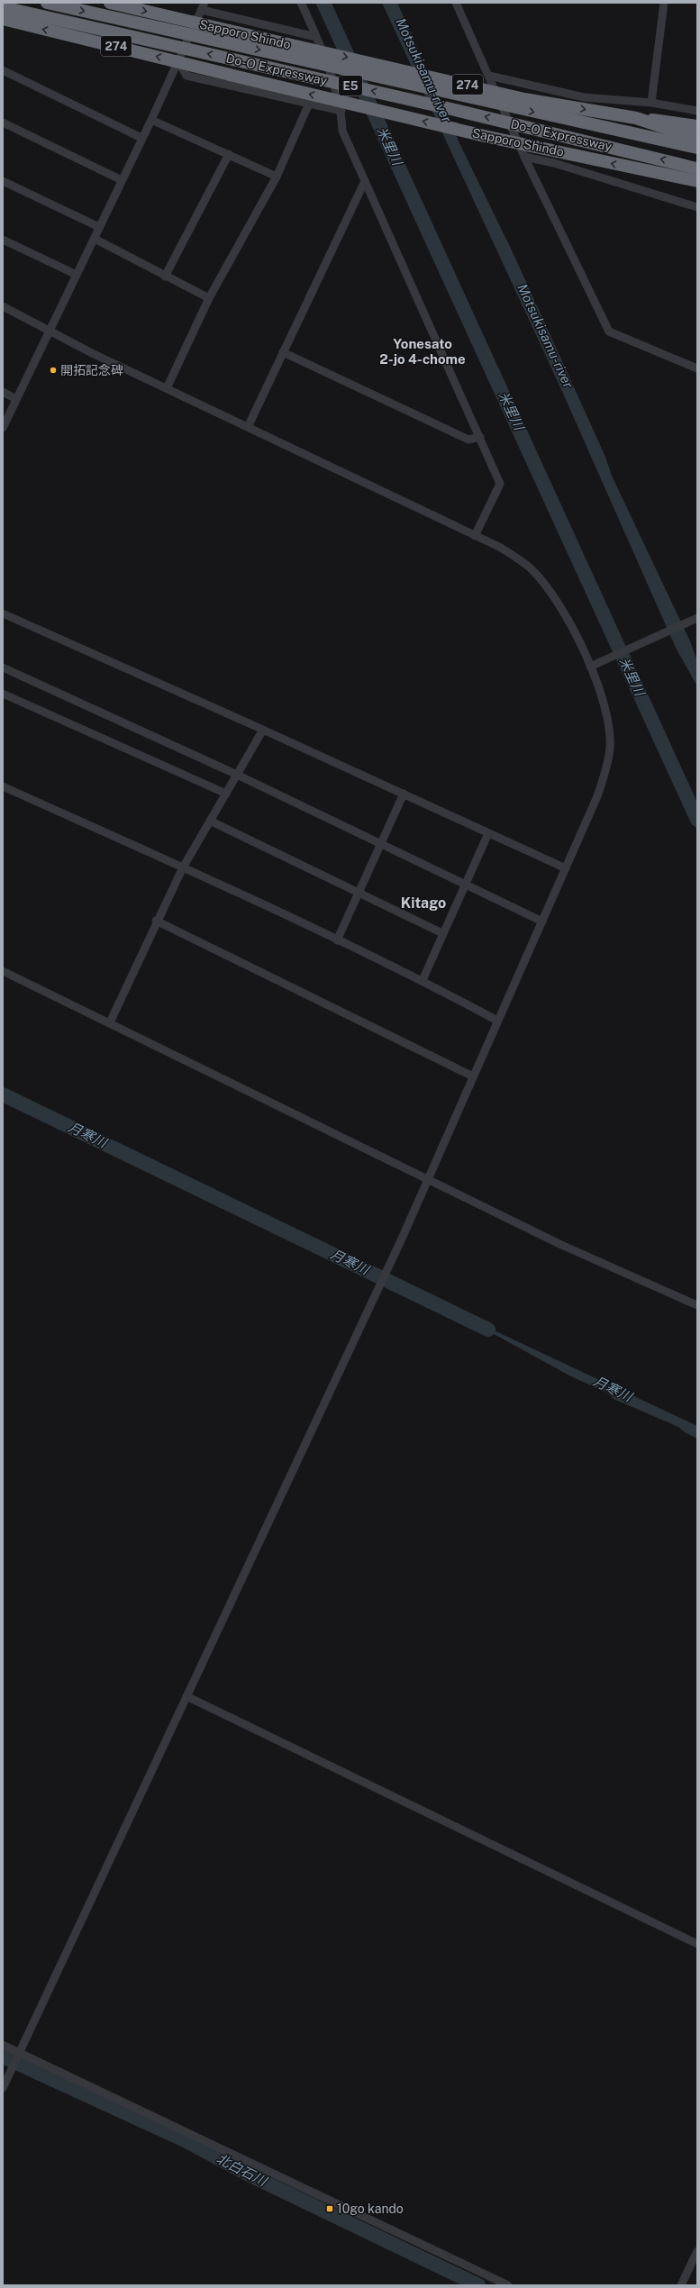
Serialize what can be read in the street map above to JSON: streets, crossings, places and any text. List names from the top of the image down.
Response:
{
  "streets": {
    "highway": [
      "Sapporo Shindo",
      "274",
      "Do-O Expressway",
      "E5"
    ]
  },
  "districts": ["Yonesato 2-jo 4-chome", "Kitago"],
  "water": [
    "Motsukisamu-river",
    "米里川",
    "月寒川",
    "北白石川"
  ],
  "places": {
    "other": ["開拓記念碑"],
    "transit": ["10go kando"]
  }
}
